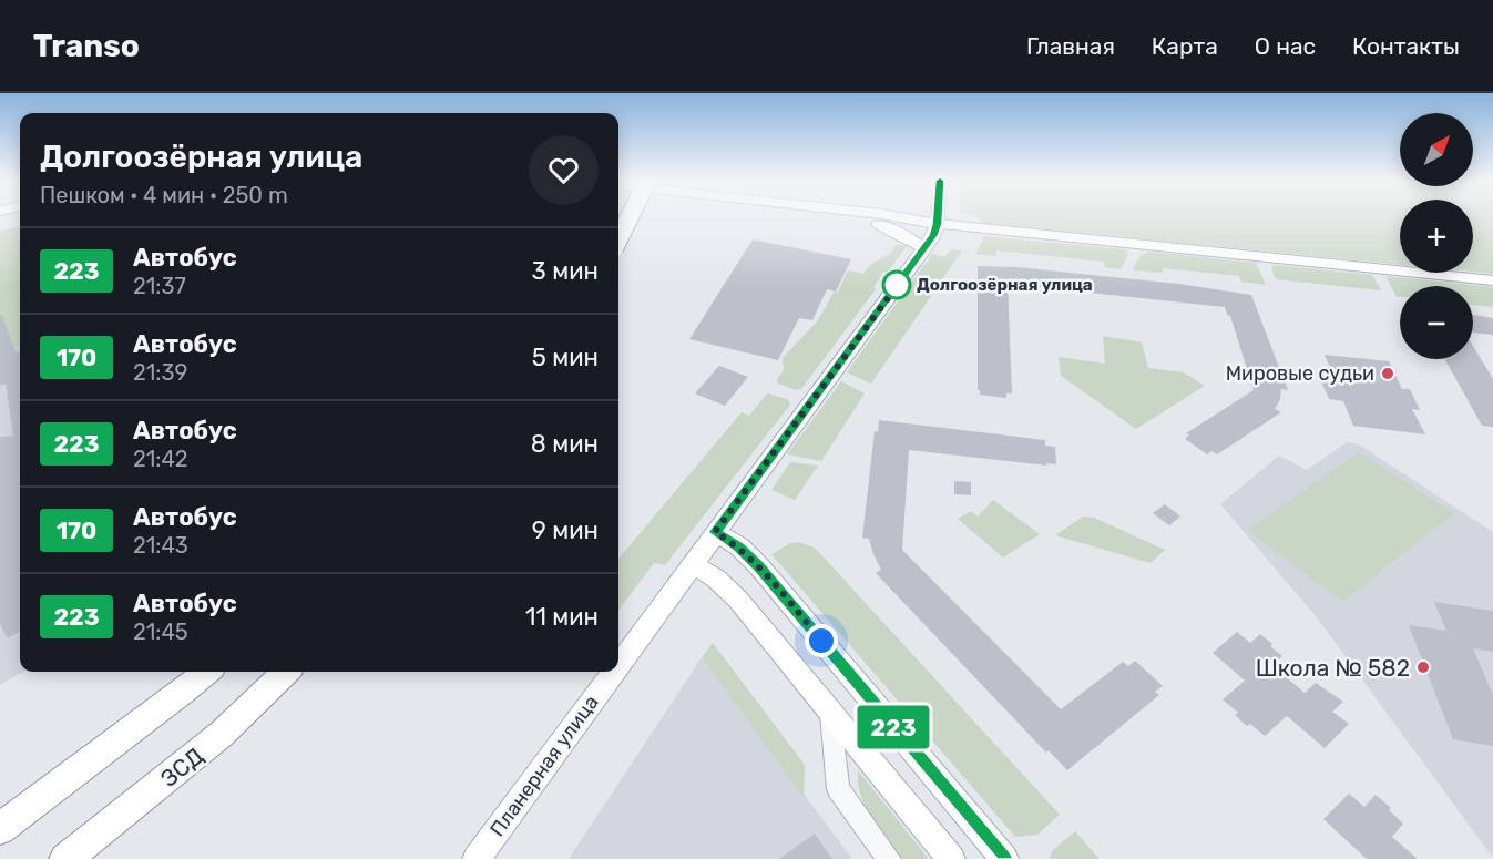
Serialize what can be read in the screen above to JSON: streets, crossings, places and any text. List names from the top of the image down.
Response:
{
  "streets": {
    "highway": ["ЗСД"],
    "main road": ["Планерная улица"]
  },
  "places": ["Долгоозёрная улица", "Мировые судьи", "Школа № 582"],
  "lines": ["bus line 223"],
  "north": "top right",
  "page": {
    "header": "Transo",
    "nav": [
      "Главная",
      "Карта",
      "О нас",
      "Контакты"
    ],
    "on_map": "223",
    "map_buttons": ["+", "−"],
    "heading": ["Долгоозёрная улица", "Пешком · 4 мин · 250 m"],
    "list": [
      {
        "mark": "223",
        "name": "Автобус",
        "note": "21:37",
        "value": "3 мин"
      },
      {
        "mark": "170",
        "name": "Автобус",
        "note": "21:39",
        "value": "5 мин"
      },
      {
        "mark": "223",
        "name": "Автобус",
        "note": "21:42",
        "value": "8 мин"
      },
      {
        "mark": "170",
        "name": "Автобус",
        "note": "21:43",
        "value": "9 мин"
      },
      {
        "mark": "223",
        "name": "Автобус",
        "note": "21:45",
        "value": "11 мин"
      }
    ]
  }
}
